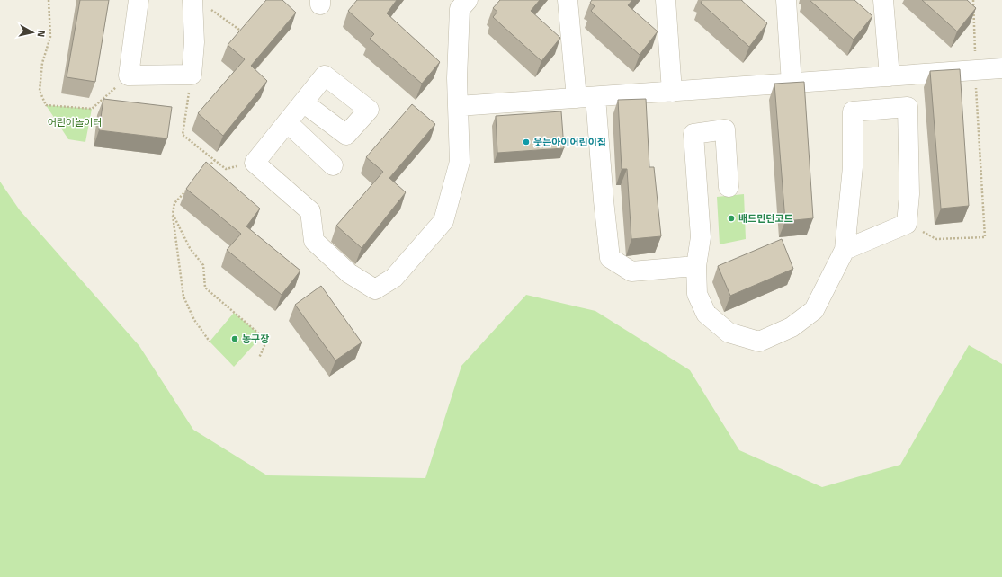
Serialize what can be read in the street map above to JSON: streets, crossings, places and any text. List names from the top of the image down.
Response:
{
  "parks": ["어린이놀이터"],
  "places": ["웃는아이어린이집", "배드민턴코트", "농구장"],
  "north": "right"
}
